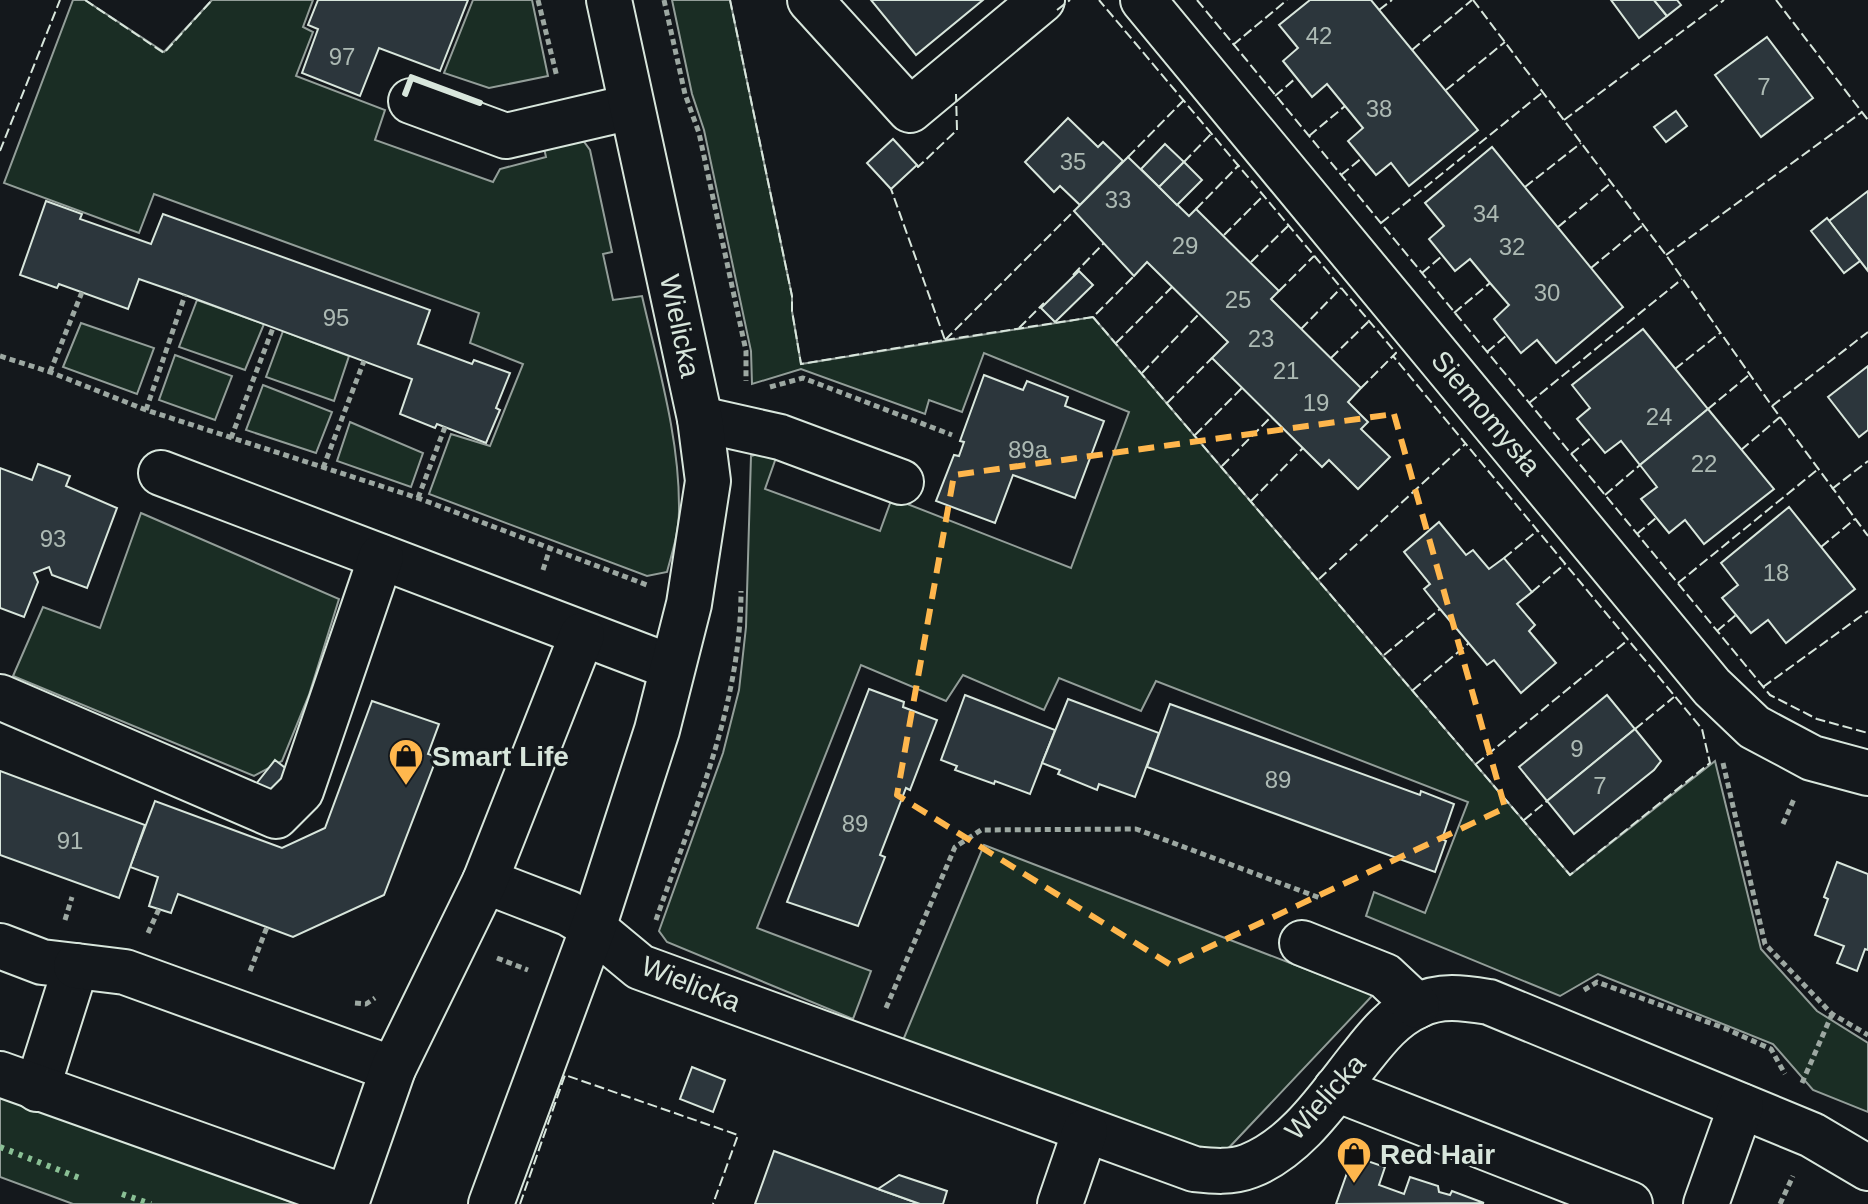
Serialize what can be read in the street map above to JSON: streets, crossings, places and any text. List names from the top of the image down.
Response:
{
  "streets": {
    "street": ["Wielicka", "Siemomysła"]
  },
  "places": {
    "shop": ["Smart Life", "Red Hair"]
  },
  "house_numbers": [
    "42",
    "97",
    "7",
    "38",
    "35",
    "33",
    "34",
    "29",
    "32",
    "30",
    "25",
    "95",
    "23",
    "21",
    "19",
    "24",
    "89a",
    "22",
    "93",
    "18",
    "9",
    "89",
    "7",
    "89",
    "91"
  ]
}
